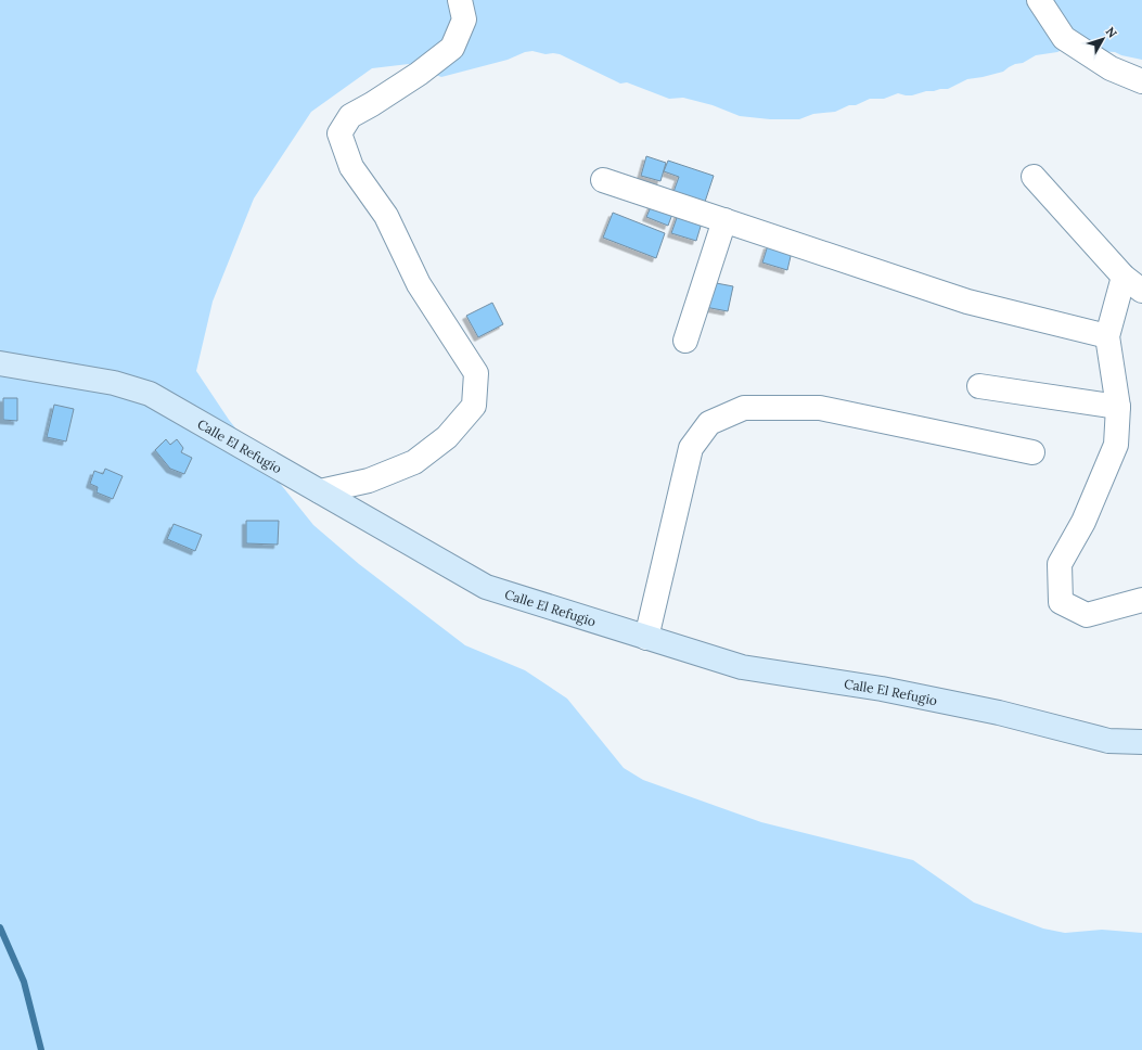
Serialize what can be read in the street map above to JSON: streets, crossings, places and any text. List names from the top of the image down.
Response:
{
  "streets": {
    "street": ["Calle El Refugio"]
  },
  "north": "top right"
}
